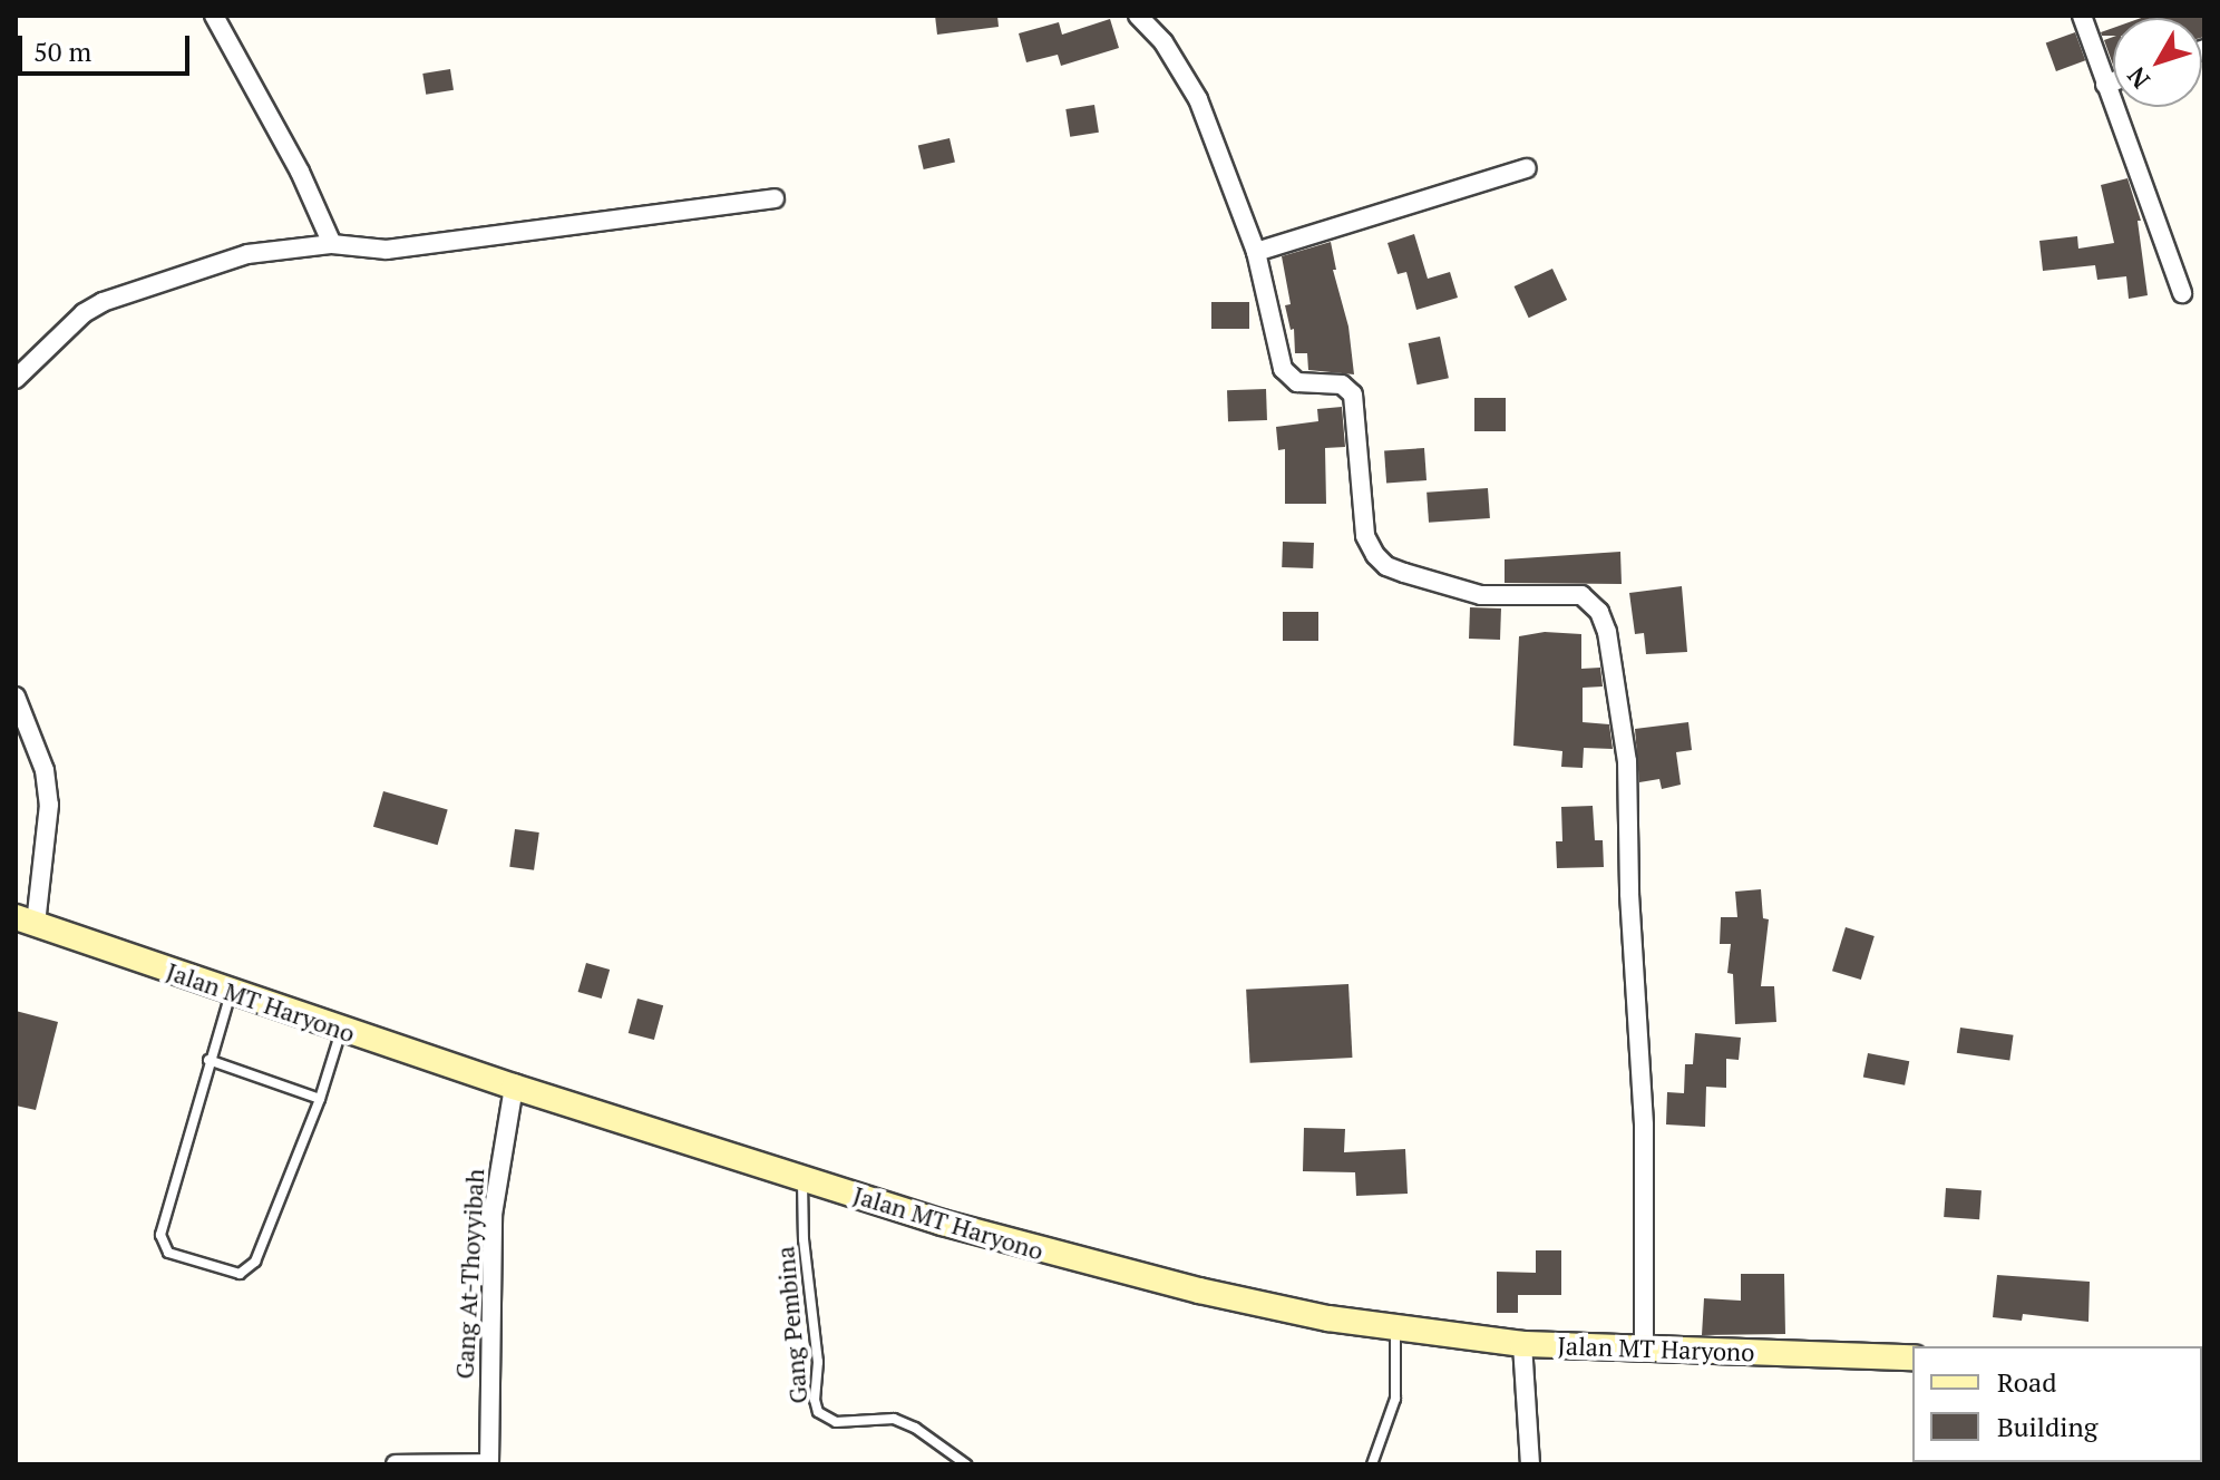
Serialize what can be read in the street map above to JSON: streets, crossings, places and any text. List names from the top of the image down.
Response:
{
  "streets": {
    "main road": ["Jalan MT Haryono"],
    "street": ["Gang At-Thoyyibah"],
    "lane": ["Gang Pembina"]
  },
  "crossings": [
    ["Jalan MT Haryono", "Gang At-Thoyyibah"],
    ["Jalan MT Haryono", "Gang Pembina"]
  ],
  "legend": ["Road", "Building"],
  "scale_bar": "50 m",
  "north": "bottom left"
}
